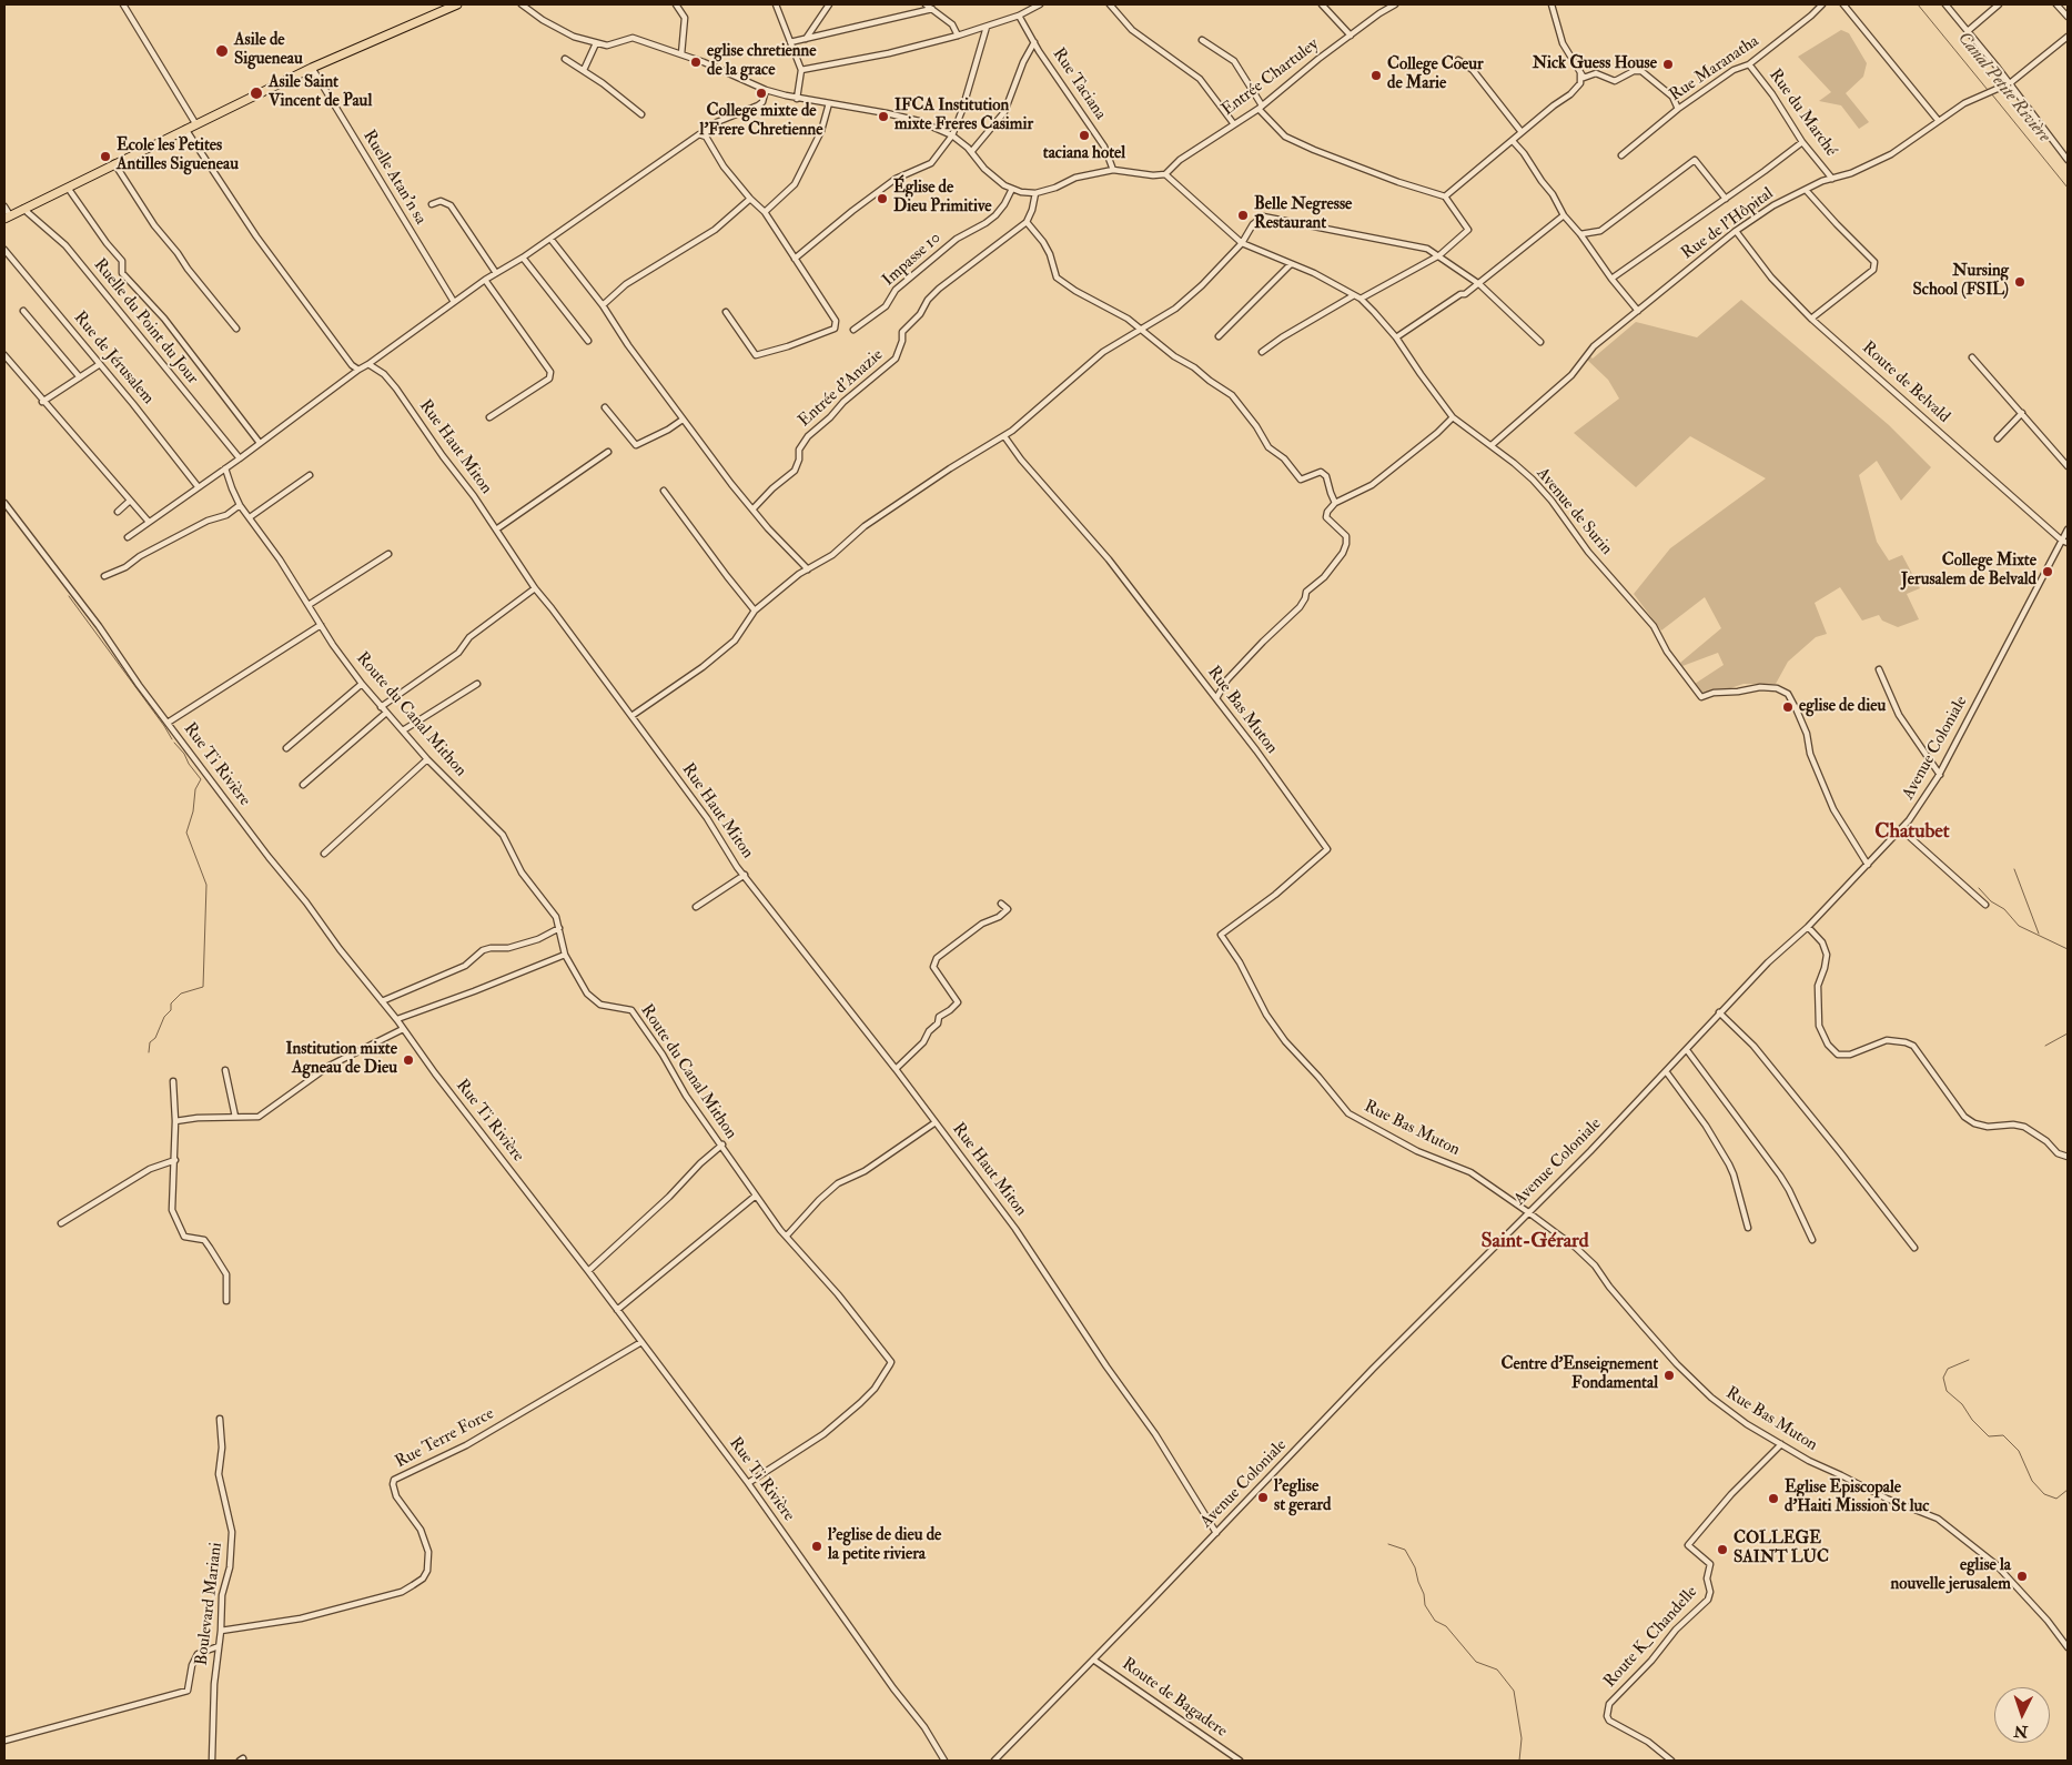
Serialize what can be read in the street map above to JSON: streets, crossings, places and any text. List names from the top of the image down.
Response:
{
  "streets": {
    "street": [
      "Rue Maranatha",
      "Entrée Chartuley",
      "Rue Taciana",
      "Rue du Marché",
      "Ruelle Atan'n sa",
      "Rue de l'Hôpital",
      "Impasse 10",
      "Ruelle du Point du Jour",
      "Rue de Jérusalem",
      "Route de Belvald",
      "Entrée d'Anazie",
      "Rue Haut Miton",
      "Avenue de Surin",
      "Rue Bas Muton",
      "Route du Canal Mithon",
      "Avenue Coloniale",
      "Rue Ti Rivière",
      "Rue Terre Force",
      "Boulevard Mariani",
      "Route K_Chandelle",
      "Route de Bagadere"
    ]
  },
  "crossings": [
    ["Rue Maranatha", "Rue du Marché"],
    ["Entrée Chartuley", "Avenue de Surin"],
    ["Rue du Marché", "Rue de l'Hôpital"],
    ["Rue de l'Hôpital", "Route de Belvald"],
    ["Rue de l'Hôpital", "Avenue de Surin"],
    ["Route de Belvald", "Avenue Coloniale"],
    ["Rue Haut Miton", "Avenue Coloniale"],
    ["Avenue de Surin", "Avenue Coloniale"],
    ["Rue Bas Muton", "Avenue Coloniale"],
    ["Rue Bas Muton", "Route K_Chandelle"],
    ["Route du Canal Mithon", "Rue Ti Rivière"],
    ["Avenue Coloniale", "Route de Bagadere"],
    ["Rue Ti Rivière", "Rue Terre Force"],
    ["Rue Terre Force", "Boulevard Mariani"]
  ],
  "districts": ["Chatubet", "Saint-Gérard"],
  "water": ["Canal Petite Rivière"],
  "places": [
    "Asile de Sigueneau",
    "eglise chretienne de la grace",
    "Nick Guess House",
    "College Coeur de Marie",
    "Asile Saint Vincent de Paul",
    "College mixte de l'Frere Chretienne",
    "IFCA Institution mixte Freres Casimir",
    "taciana hotel",
    "Ecole les Petites Antilles Sigueneau",
    "Église de Dieu Primitive",
    "Belle Negresse Restaurant",
    "Nursing School (FSIL)",
    "College Mixte Jerusalem de Belvald",
    "eglise de dieu",
    "Institution mixte Agneau de Dieu",
    "Centre d'Enseignement Fondamental",
    "l'eglise st gerard",
    "Eglise Episcopale d'Haiti Mission St luc",
    "l'eglise de dieu de la petite riviera",
    "COLLEGE SAINT LUC",
    "eglise la nouvelle jerusalem"
  ],
  "north": "bottom"
}
